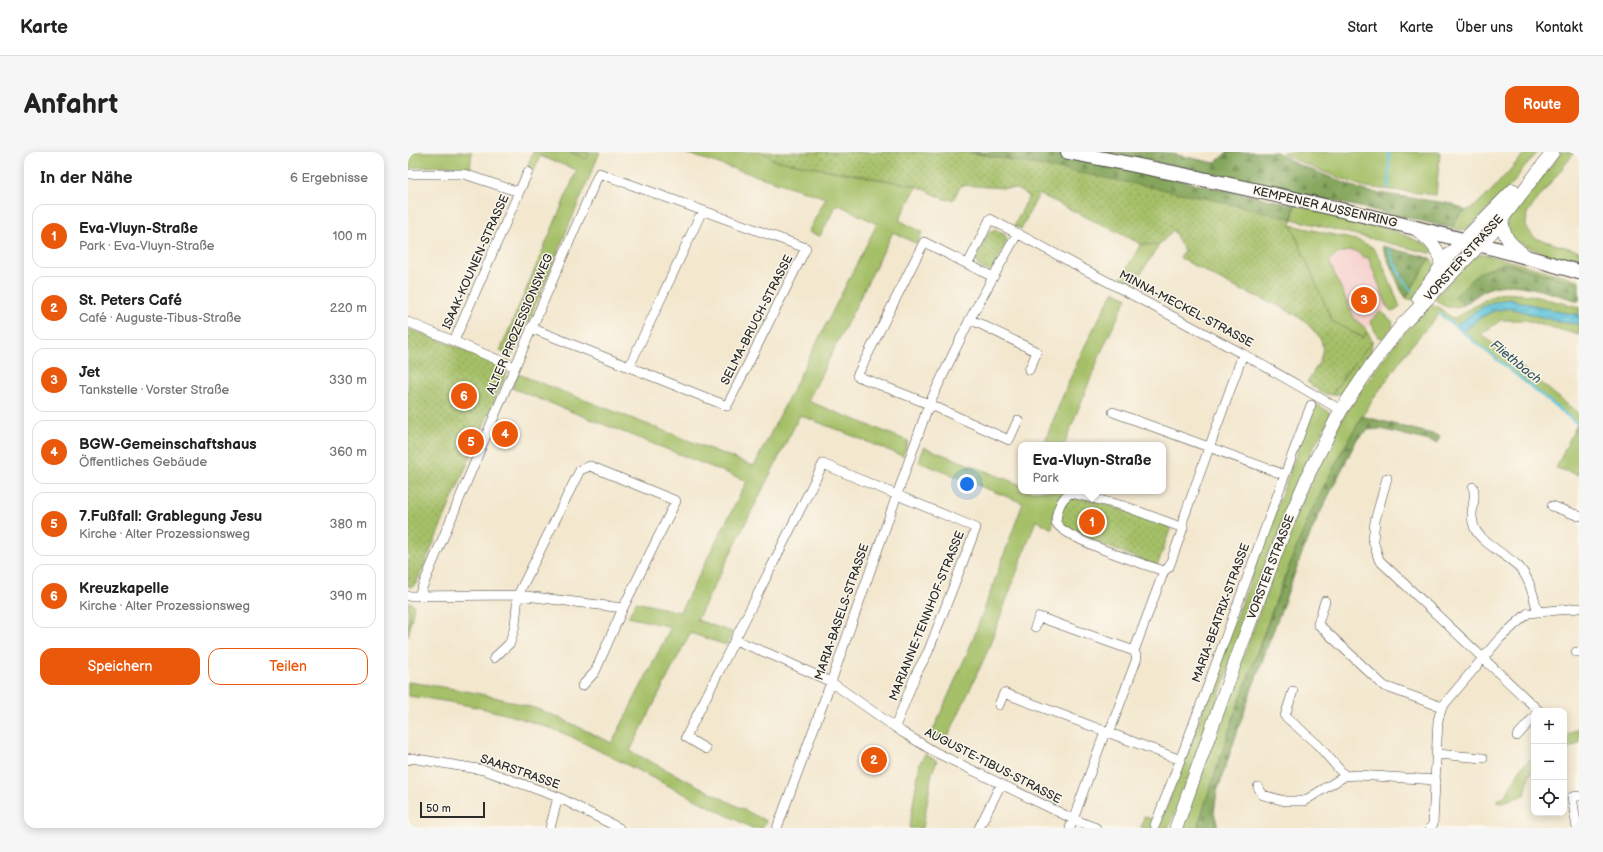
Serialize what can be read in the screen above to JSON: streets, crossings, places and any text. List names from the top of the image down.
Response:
{
  "streets": {
    "main road": ["KEMPENER AUSSENRING", "VORSTER STRASSE"],
    "street": [
      "ISAAK-KOUNEN-STRASSE",
      "MINNA-MECKEL-STRASSE",
      "SELMA-BRUCH-STRASSE",
      "ALTER PROZESSIONSWEG",
      "MARIA-BASELS-STRASSE",
      "MARIA-BEATRIX-STRASSE",
      "MARIANNE-TENNHOF-STRASSE",
      "AUGUSTE-TIBUS-STRASSE",
      "SAARSTRASSE"
    ]
  },
  "crossings": [
    ["KEMPENER AUSSENRING", "VORSTER STRASSE"],
    ["VORSTER STRASSE", "MINNA-MECKEL-STRASSE"],
    ["ISAAK-KOUNEN-STRASSE", "ALTER PROZESSIONSWEG"],
    ["MINNA-MECKEL-STRASSE", "MARIA-BASELS-STRASSE"],
    ["SELMA-BRUCH-STRASSE", "ALTER PROZESSIONSWEG"],
    ["MARIA-BASELS-STRASSE", "MARIANNE-TENNHOF-STRASSE"],
    ["MARIA-BASELS-STRASSE", "AUGUSTE-TIBUS-STRASSE"],
    ["MARIANNE-TENNHOF-STRASSE", "AUGUSTE-TIBUS-STRASSE"]
  ],
  "water": ["Fliethbach"],
  "scale_bar": "50 m",
  "page": {
    "header": "Karte",
    "nav": [
      "Start",
      "Karte",
      "Über uns",
      "Kontakt"
    ],
    "buttons": [
      "Route",
      ["Speichern", "Teilen"]
    ],
    "title": "Anfahrt",
    "heading": ["In der Nähe", "6 Ergebnisse"],
    "list": [
      {
        "mark": "1",
        "name": "Eva-Vluyn-Straße",
        "note": "Park · Eva-Vluyn-Straße",
        "value": "100 m"
      },
      {
        "mark": "2",
        "name": "St. Peters Café",
        "note": "Café · Auguste-Tibus-Straße",
        "value": "220 m"
      },
      {
        "mark": "3",
        "name": "Jet",
        "note": "Tankstelle · Vorster Straße",
        "value": "330 m"
      },
      {
        "mark": "4",
        "name": "BGW-Gemeinschaftshaus",
        "note": "Öffentliches Gebäude",
        "value": "360 m"
      },
      {
        "mark": "5",
        "name": "7.Fußfall: Grablegung Jesu",
        "note": "Kirche · Alter Prozessionsweg",
        "value": "380 m"
      },
      {
        "mark": "6",
        "name": "Kreuzkapelle",
        "note": "Kirche · Alter Prozessionsweg",
        "value": "390 m"
      }
    ],
    "pins": [
      "3",
      "6",
      "4",
      "5",
      "1",
      "2"
    ],
    "popup": ["Eva-Vluyn-Straße", "Park"],
    "map_buttons": ["+", "−"],
    "scale": "50 m"
  }
}
